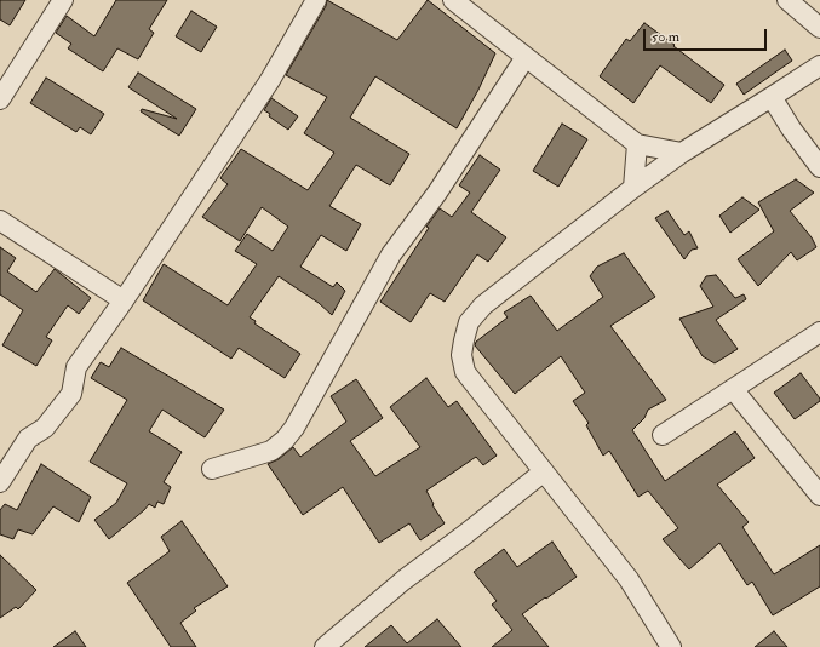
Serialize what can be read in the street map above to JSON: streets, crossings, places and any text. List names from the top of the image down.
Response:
{
  "scale_bar": "50 m"
}
